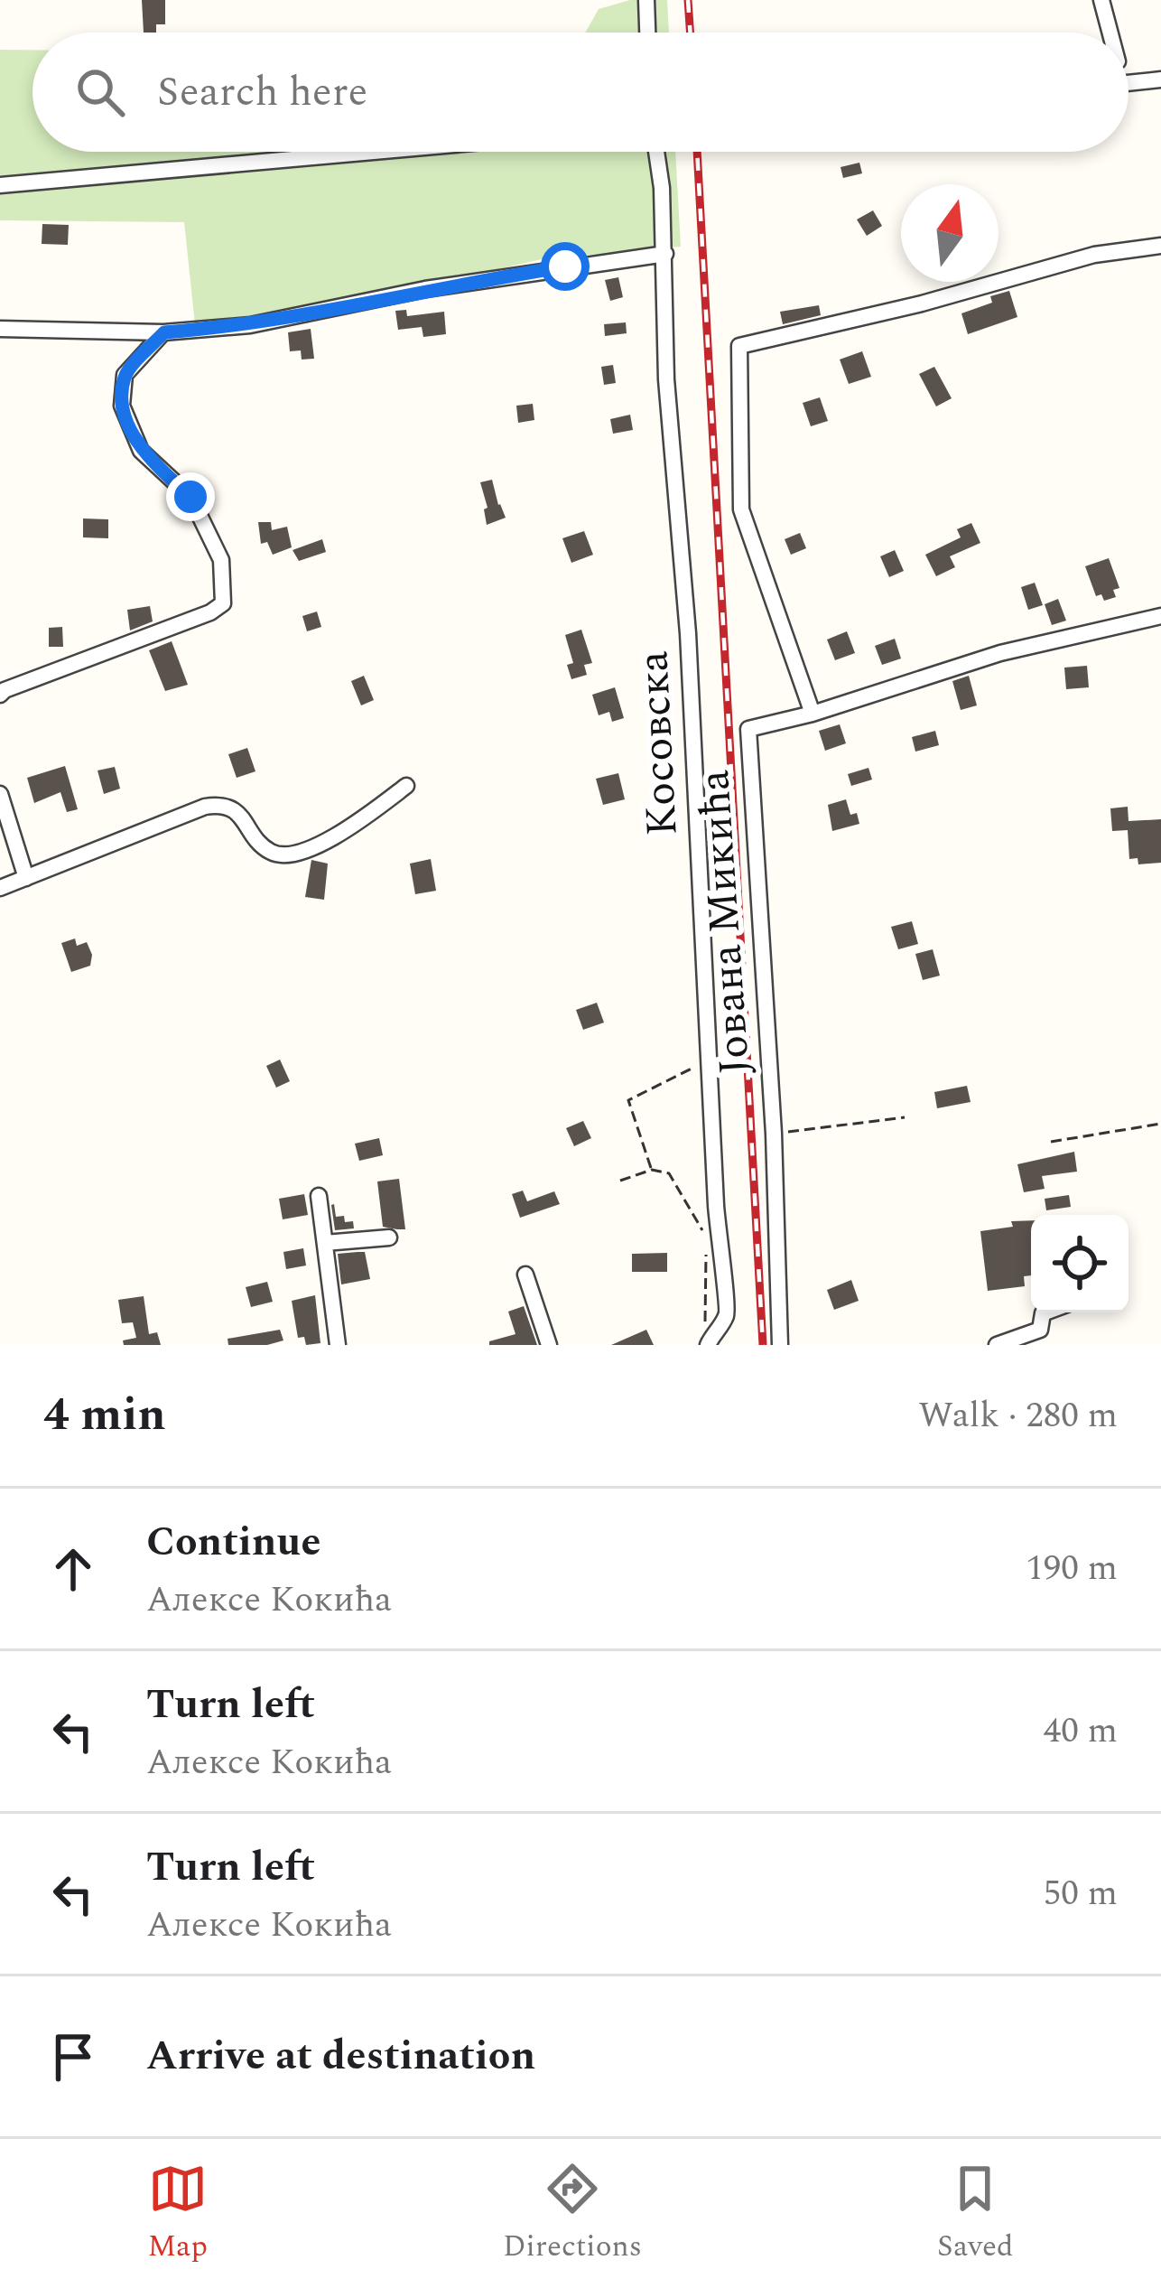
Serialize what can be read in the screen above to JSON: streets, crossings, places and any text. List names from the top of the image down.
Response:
{
  "streets": {
    "street": ["Косовска", "Јована Микића"]
  },
  "north": "top",
  "page": {
    "search": "Search here",
    "heading": ["4 min", "Walk · 280 m"],
    "list": [
      ["Continue", "Алексе Кокића", "190 m"],
      ["Turn left", "Алексе Кокића", "40 m"],
      ["Turn left", "Алексе Кокића", "50 m"],
      "Arrive at destination"
    ],
    "nav": ["Map", "Directions", "Saved"]
  }
}
